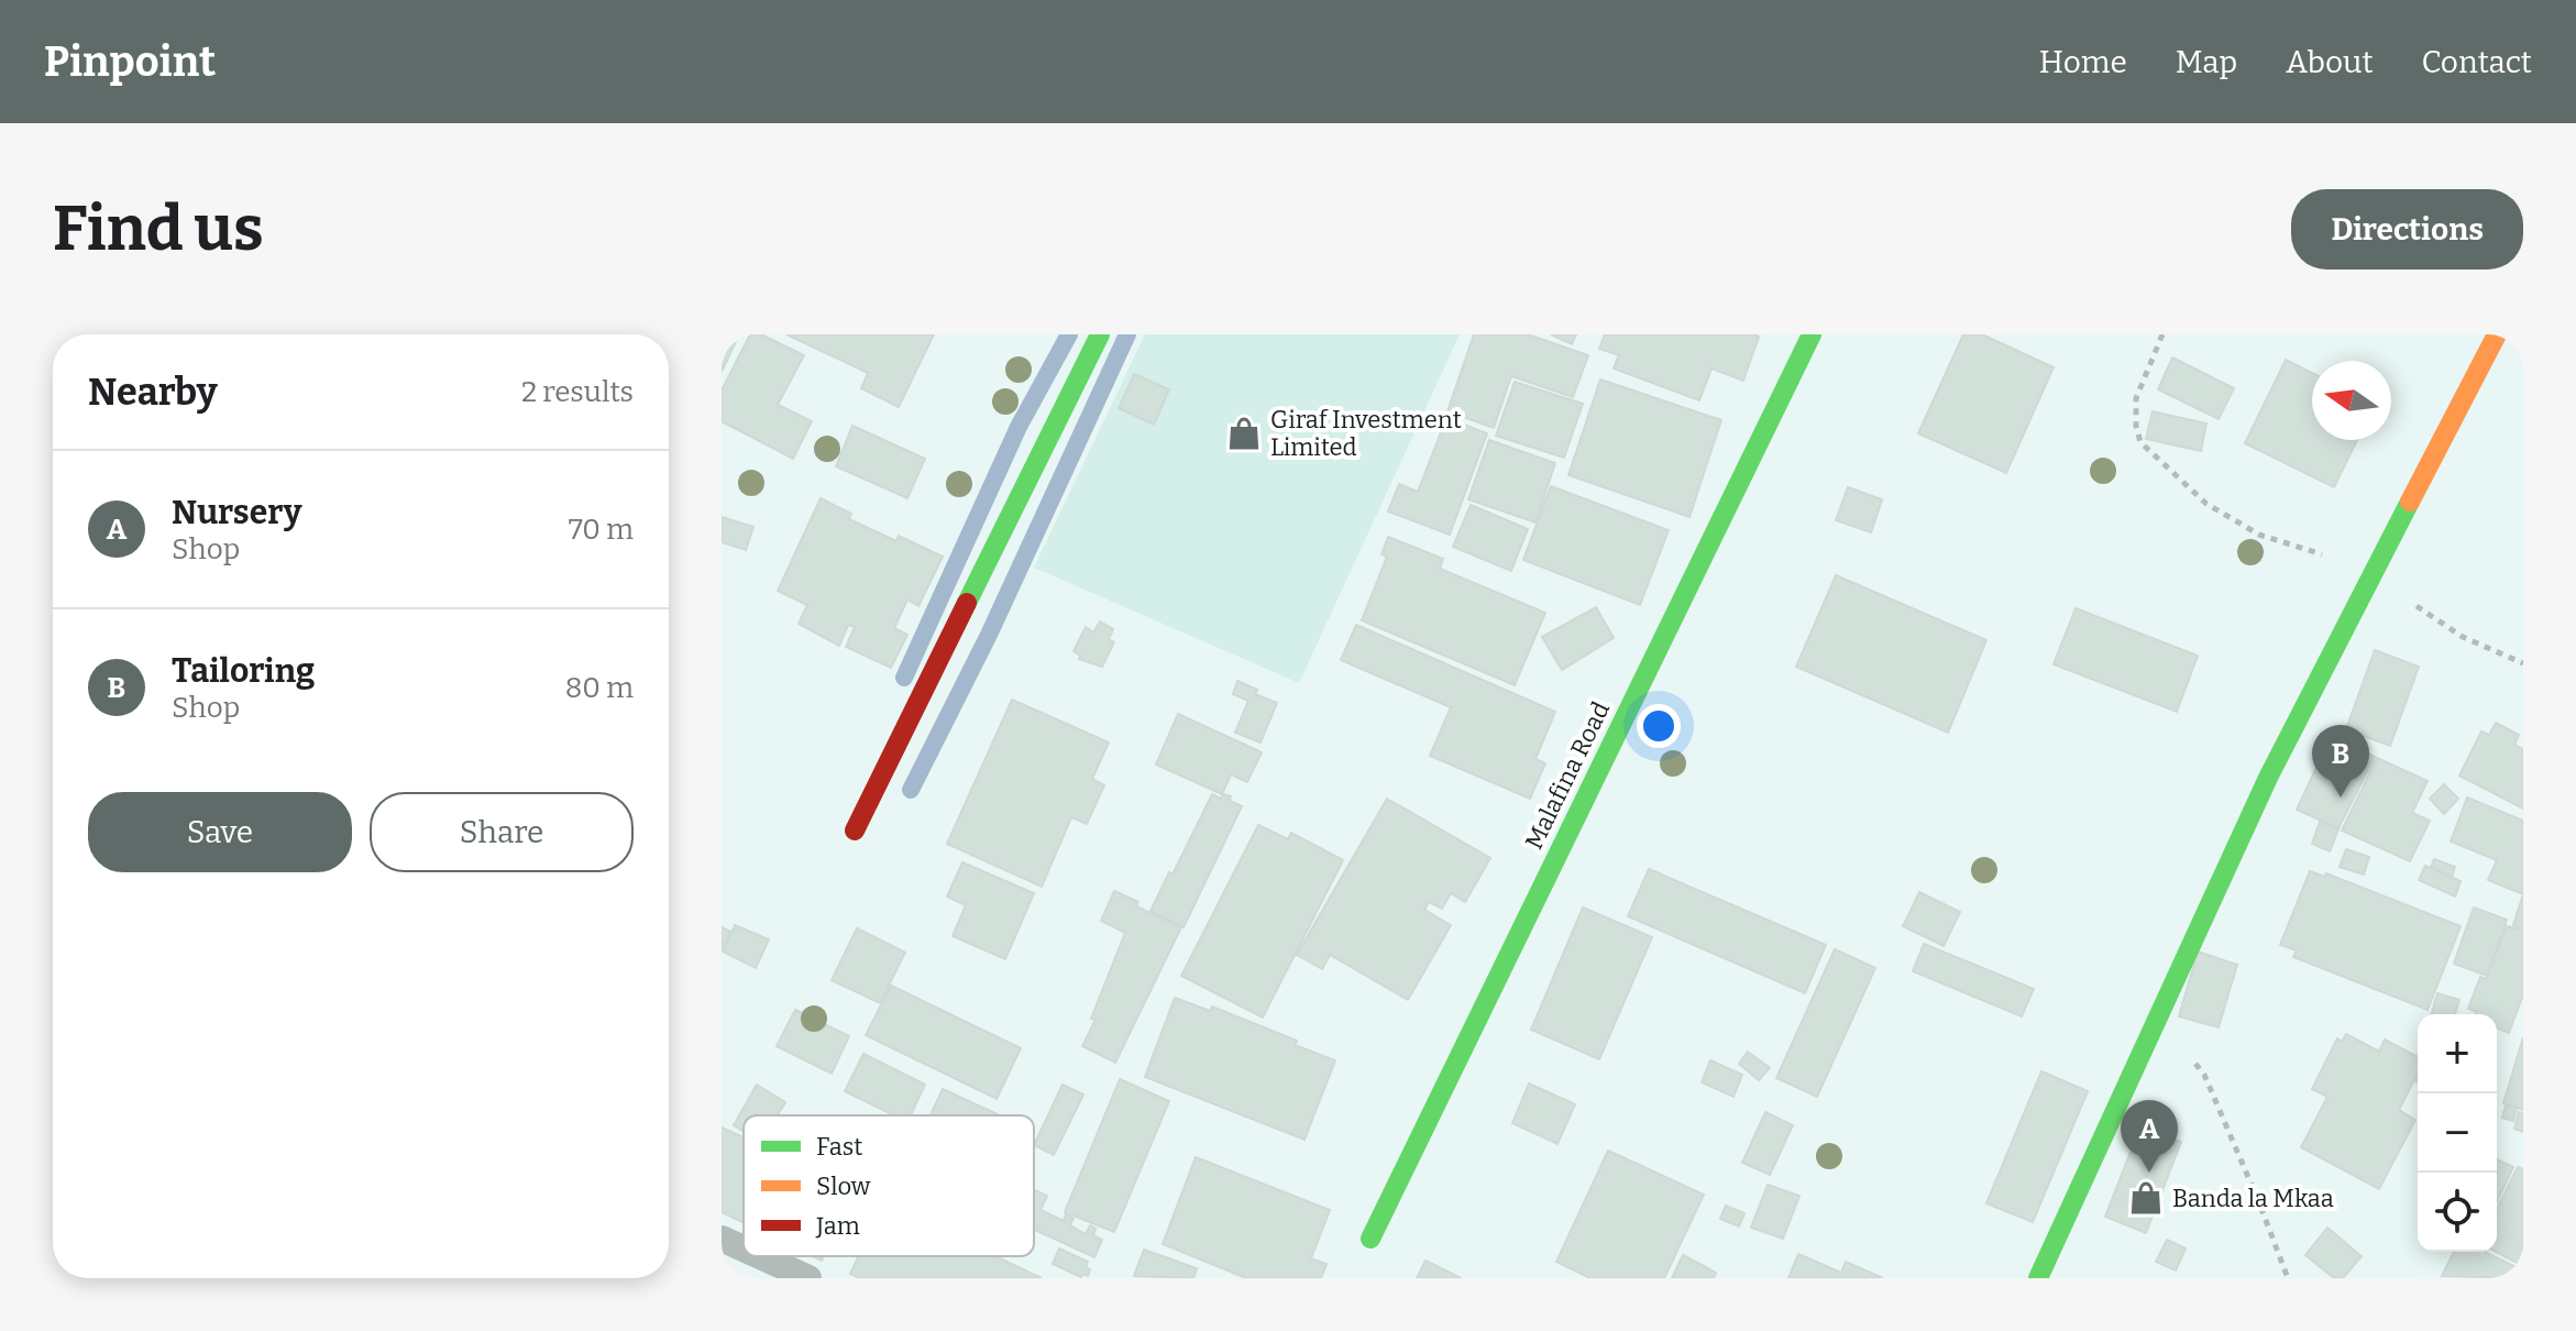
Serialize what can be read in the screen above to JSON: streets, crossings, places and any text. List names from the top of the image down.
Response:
{
  "streets": {
    "street": ["Malafina Road"]
  },
  "places": {
    "shop": ["Giraf Investment Limited", "Banda la Mkaa"]
  },
  "legend": ["Fast", "Slow", "Jam"],
  "north": "left",
  "page": {
    "header": "Pinpoint",
    "nav": [
      "Home",
      "Map",
      "About",
      "Contact"
    ],
    "buttons": [
      "Directions",
      ["Save", "Share"]
    ],
    "title": "Find us",
    "heading": ["Nearby", "2 results"],
    "list": [
      {
        "mark": "A",
        "name": "Nursery",
        "note": "Shop",
        "value": "70 m"
      },
      {
        "mark": "B",
        "name": "Tailoring",
        "note": "Shop",
        "value": "80 m"
      }
    ],
    "pins": ["B", "A"],
    "map_buttons": ["+", "−"]
  }
}
